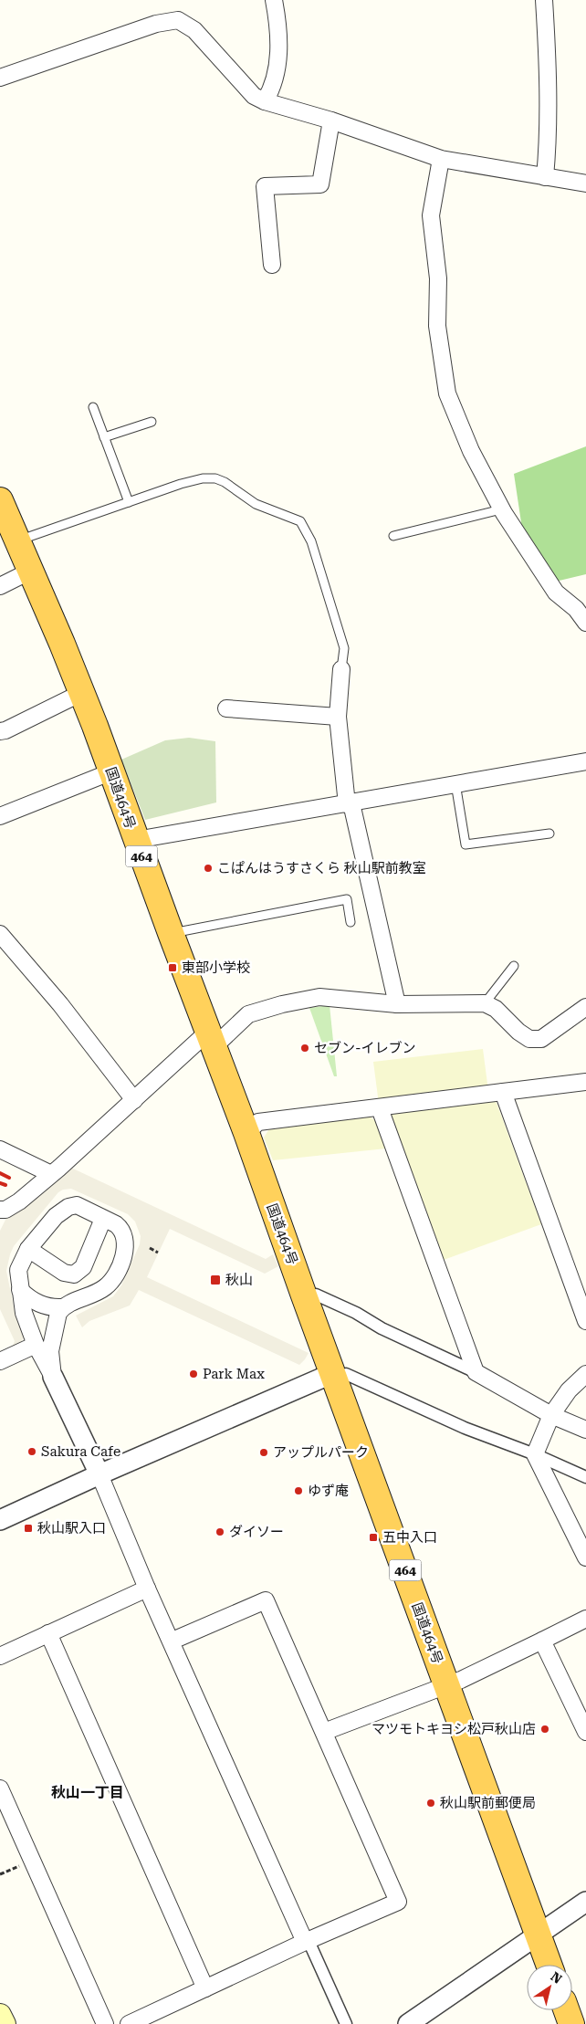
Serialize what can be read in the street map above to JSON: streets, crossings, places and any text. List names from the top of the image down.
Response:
{
  "streets": {
    "highway": ["国道464号", "464"]
  },
  "districts": ["秋山一丁目"],
  "places": {
    "other": [
      "こぱんはうすさくら 秋山駅前教室",
      "セブン-イレブン",
      "Park Max",
      "Sakura Cafe",
      "アップルパーク",
      "ゆず庵",
      "ダイソー",
      "マツモトキヨシ松戸秋山店",
      "秋山駅前郵便局"
    ],
    "transit": [
      "東部小学校",
      "秋山",
      "秋山駅入口",
      "五中入口"
    ]
  },
  "north": "top right"
}
